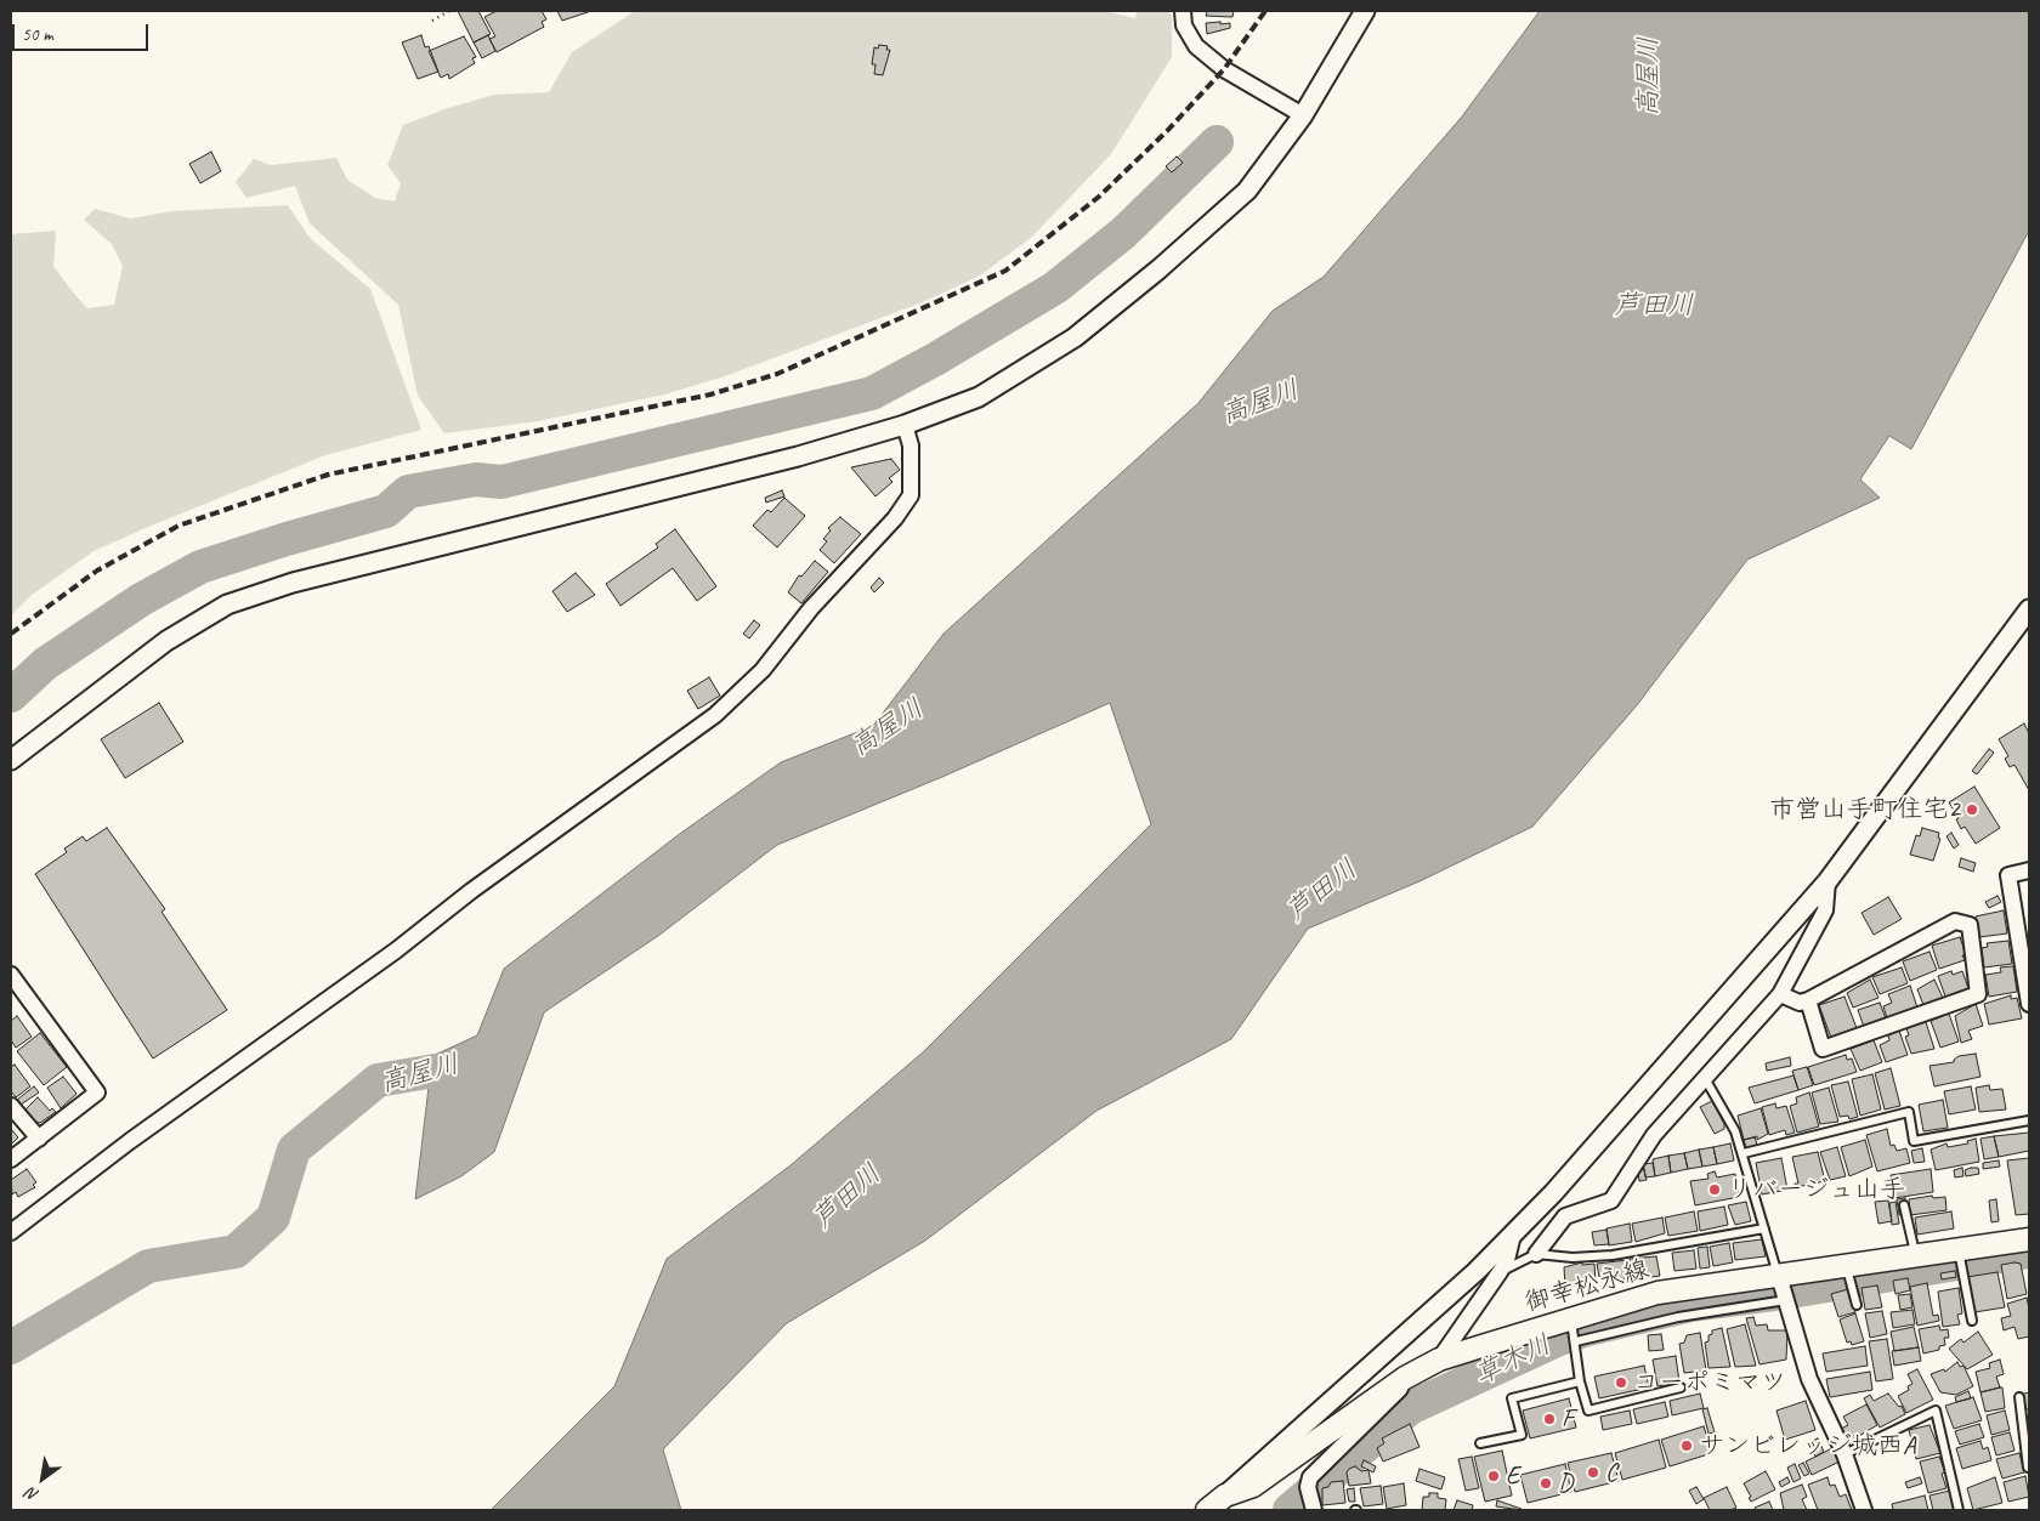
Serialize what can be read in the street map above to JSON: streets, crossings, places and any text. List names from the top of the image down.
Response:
{
  "streets": {
    "main road": ["御幸松永線"]
  },
  "water": ["高屋川", "芦田川", "草木川"],
  "places": [
    "市営山手町住宅2",
    "リバージュ山手",
    "コーポミマツ",
    "F",
    "サンビレッジ城西A",
    "C",
    "E",
    "D"
  ],
  "scale_bar": "50 m",
  "north": "bottom left"
}
